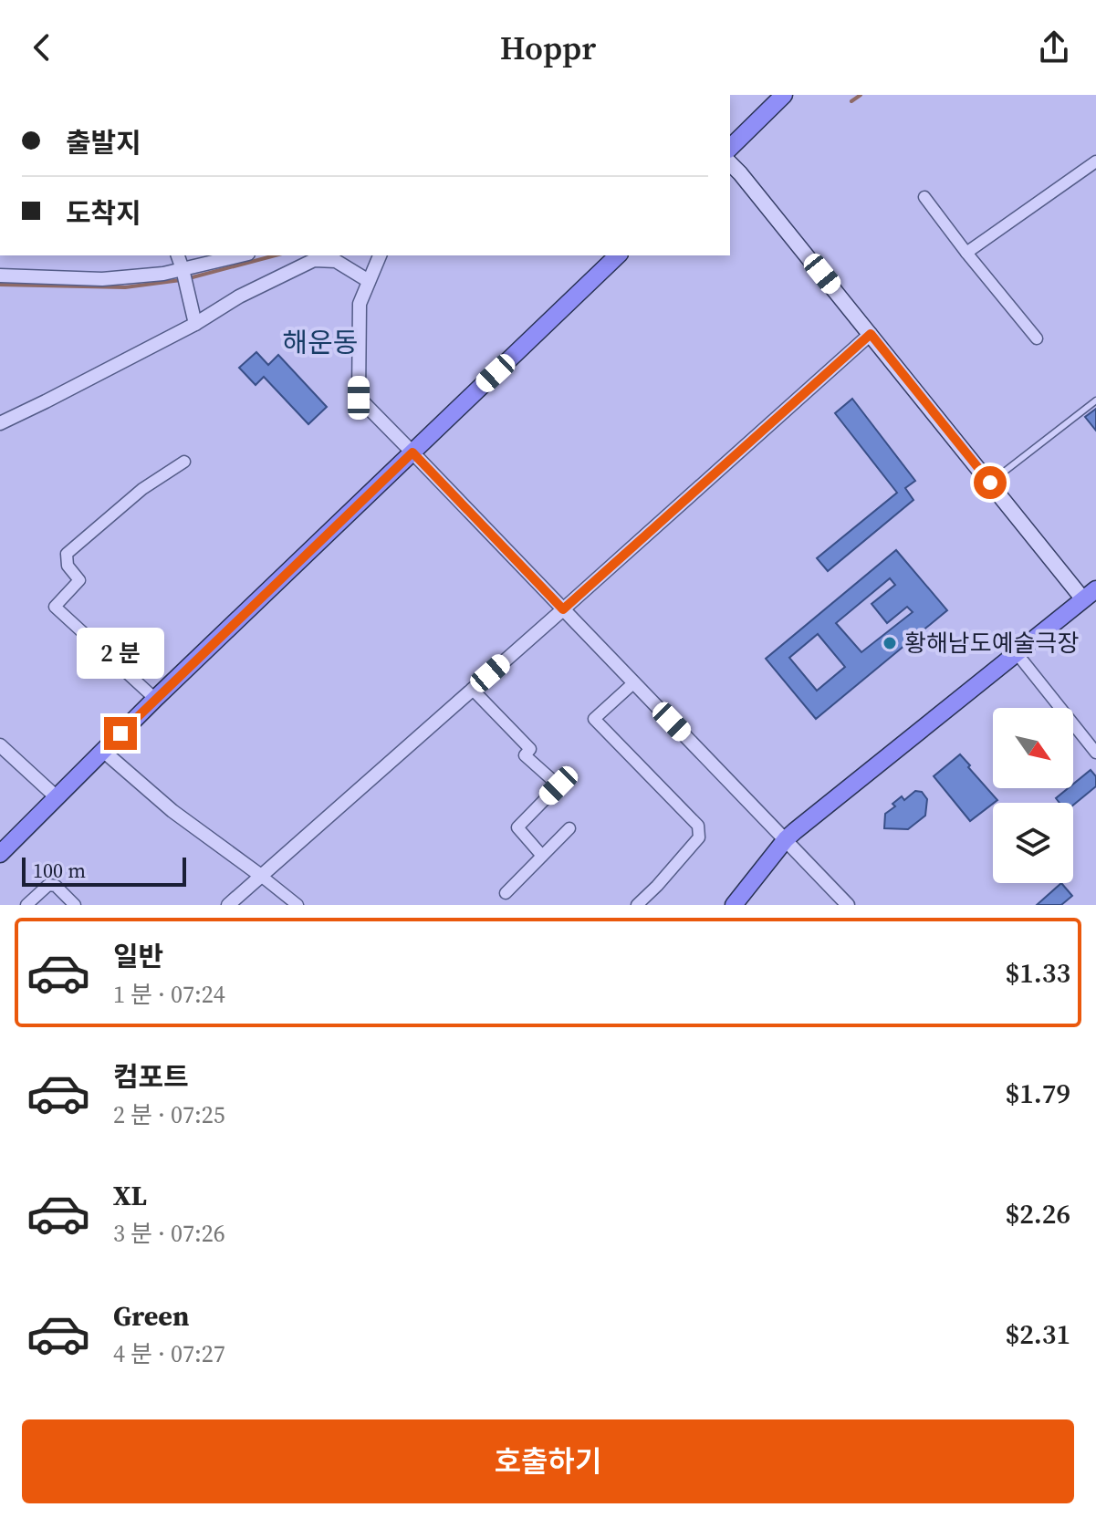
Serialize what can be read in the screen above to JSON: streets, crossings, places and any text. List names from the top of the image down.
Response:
{
  "districts": ["해운동"],
  "places": ["황해남도예술극장"],
  "scale_bar": "100 m",
  "north": "bottom right",
  "page": {
    "header": "Hoppr",
    "banner": ["출발지", "도착지"],
    "bubble": "2 분",
    "scale": "100 m",
    "list": [
      {
        "name": "일반",
        "note": "1 분 · 07:24",
        "value": "$1.33"
      },
      {
        "name": "컴포트",
        "note": "2 분 · 07:25",
        "value": "$1.79"
      },
      {
        "name": "XL",
        "note": "3 분 · 07:26",
        "value": "$2.26"
      },
      {
        "name": "Green",
        "note": "4 분 · 07:27",
        "value": "$2.31"
      }
    ],
    "buttons": "호출하기"
  }
}
